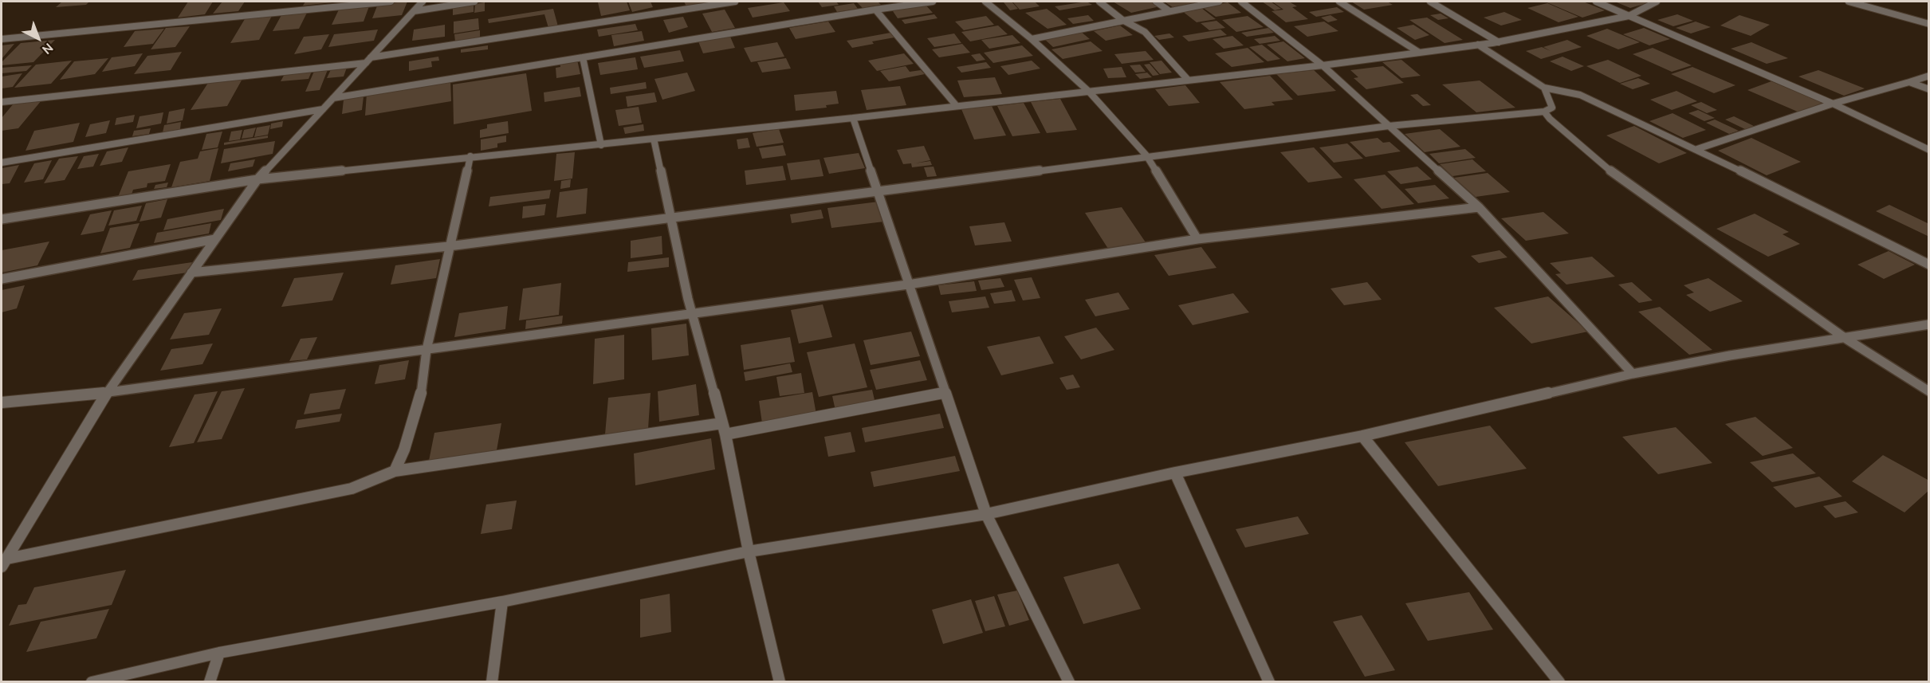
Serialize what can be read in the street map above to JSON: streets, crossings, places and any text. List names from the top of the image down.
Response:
{
  "north": "bottom right"
}
